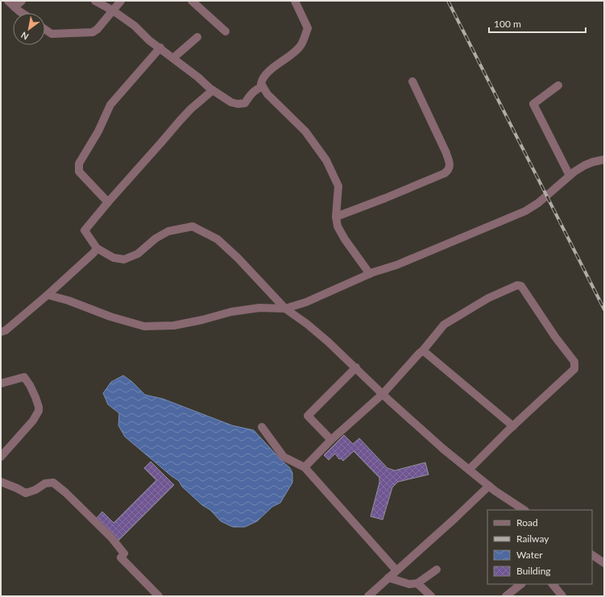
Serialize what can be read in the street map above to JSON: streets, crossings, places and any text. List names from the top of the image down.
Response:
{
  "legend": [
    "Road",
    "Railway",
    "Water",
    "Building"
  ],
  "scale_bar": "100 m",
  "north": "bottom left"
}
